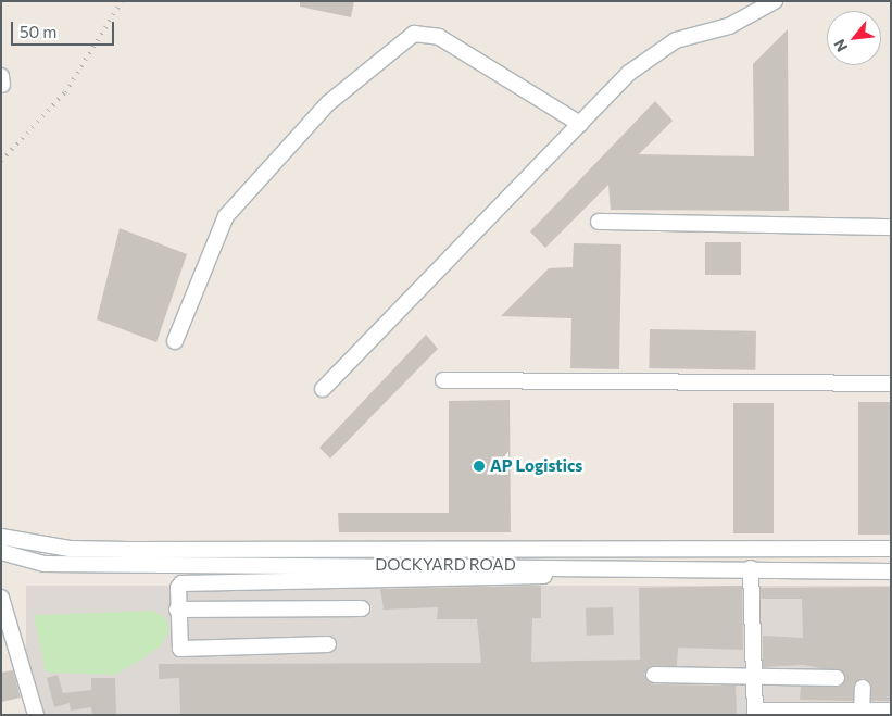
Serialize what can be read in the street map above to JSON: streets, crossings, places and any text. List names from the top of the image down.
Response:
{
  "streets": {
    "street": ["DOCKYARD ROAD"]
  },
  "places": ["AP Logistics"],
  "scale_bar": "50 m",
  "north": "bottom left"
}
